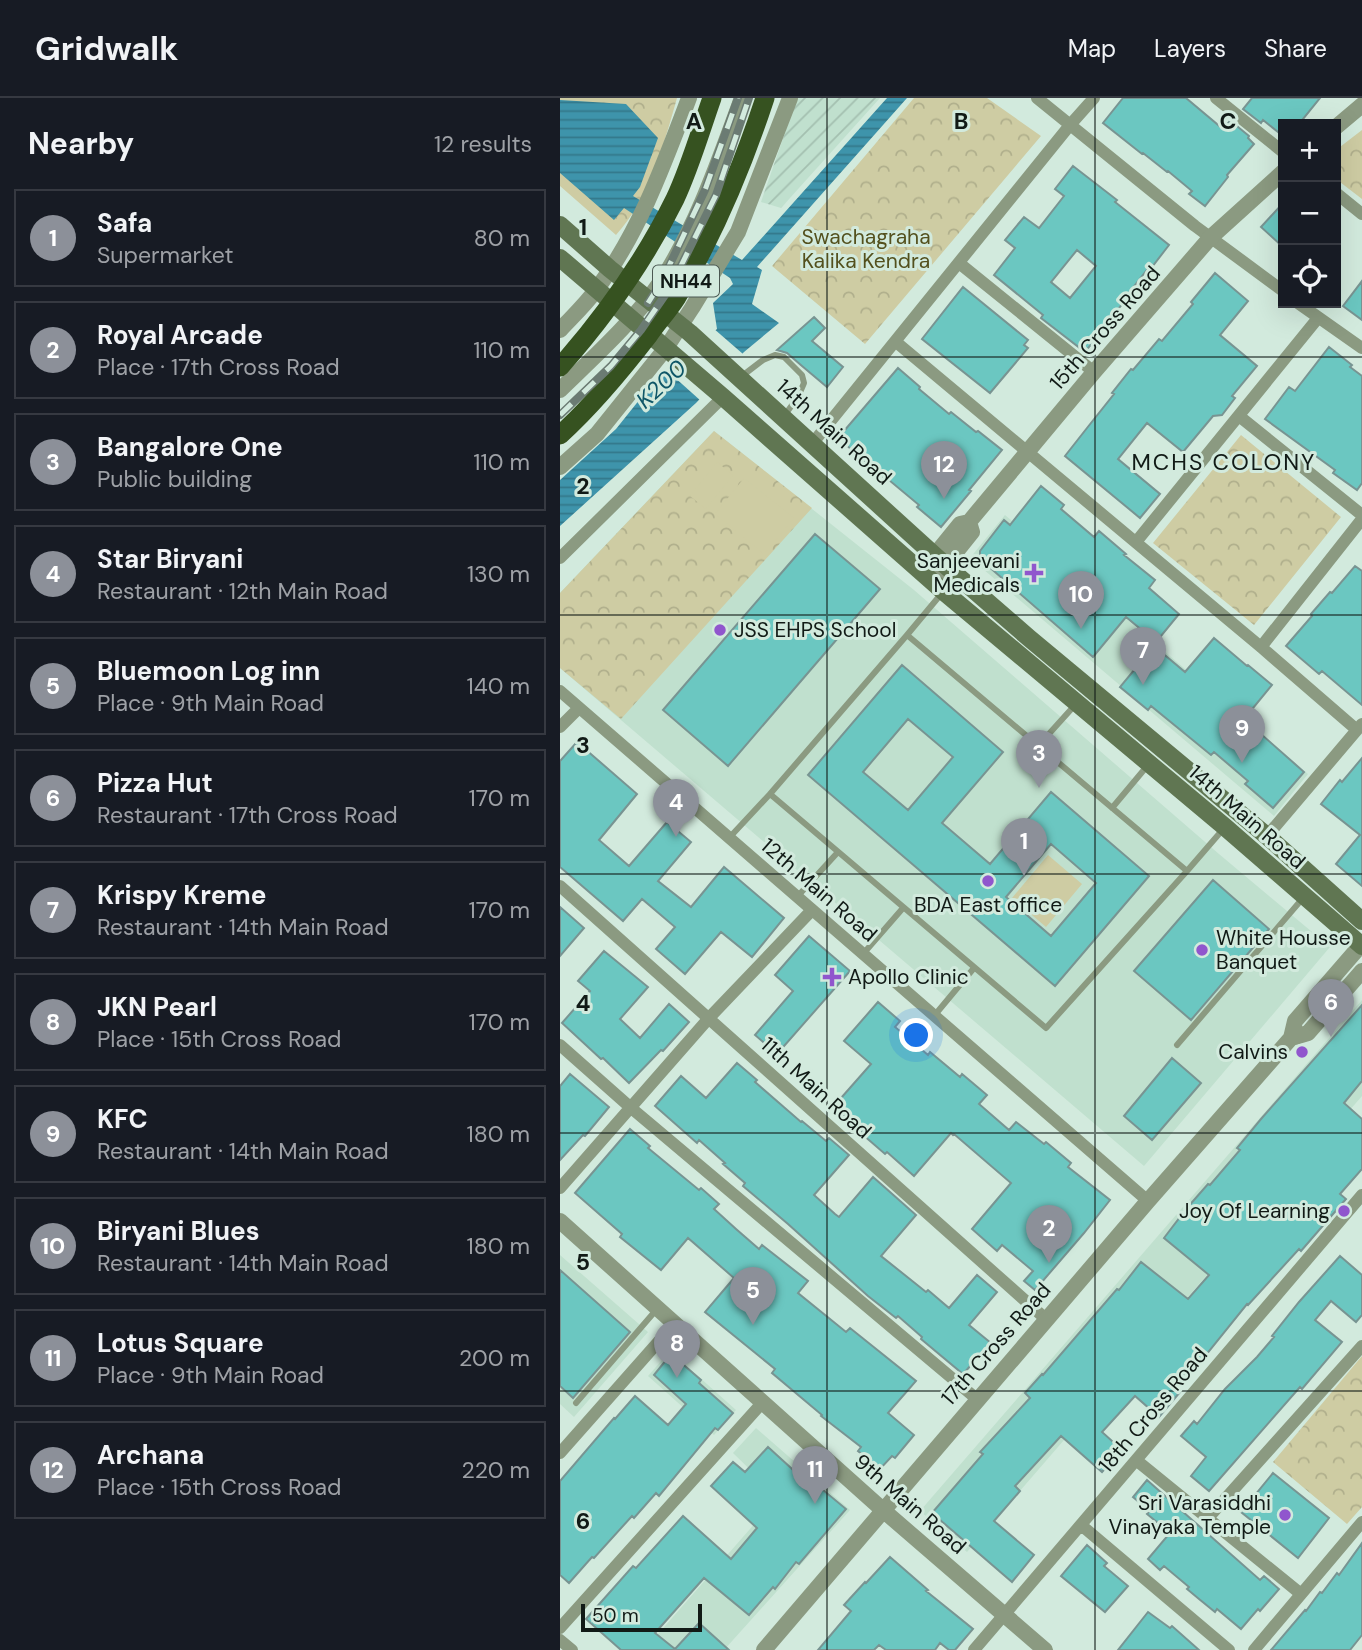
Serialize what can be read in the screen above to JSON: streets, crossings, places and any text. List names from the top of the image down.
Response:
{
  "streets": {
    "highway": ["NH44"],
    "main road": ["14th Main Road"],
    "street": [
      "15th Cross Road",
      "12th Main Road",
      "11th Main Road",
      "17th Cross Road",
      "18th Cross Road",
      "9th Main Road"
    ]
  },
  "crossings": [
    ["15th Cross Road", "14th Main Road"],
    ["14th Main Road", "17th Cross Road"],
    ["12th Main Road", "17th Cross Road"],
    ["11th Main Road", "17th Cross Road"],
    ["17th Cross Road", "9th Main Road"],
    ["18th Cross Road", "9th Main Road"]
  ],
  "districts": ["MCHS COLONY"],
  "water": ["K200"],
  "parks": ["Swachagraha Kalika Kendra"],
  "places": {
    "health": ["Sanjeevani Medicals", "Apollo Clinic"],
    "other": [
      "JSS EHPS School",
      "BDA East office",
      "White Housse Banquet",
      "Calvins",
      "Joy Of Learning",
      "Sri Varasiddhi Vinayaka Temple"
    ]
  },
  "scale_bar": "50 m",
  "page": {
    "header": "Gridwalk",
    "nav": ["Map", "Layers", "Share"],
    "heading": ["Nearby", "12 results"],
    "map_buttons": ["+", "−"],
    "list": [
      {
        "mark": "1",
        "name": "Safa",
        "note": "Supermarket",
        "value": "80 m"
      },
      {
        "mark": "2",
        "name": "Royal Arcade",
        "note": "Place · 17th Cross Road",
        "value": "110 m"
      },
      {
        "mark": "3",
        "name": "Bangalore One",
        "note": "Public building",
        "value": "110 m"
      },
      {
        "mark": "4",
        "name": "Star Biryani",
        "note": "Restaurant · 12th Main Road",
        "value": "130 m"
      },
      {
        "mark": "5",
        "name": "Bluemoon Log inn",
        "note": "Place · 9th Main Road",
        "value": "140 m"
      },
      {
        "mark": "6",
        "name": "Pizza Hut",
        "note": "Restaurant · 17th Cross Road",
        "value": "170 m"
      },
      {
        "mark": "7",
        "name": "Krispy Kreme",
        "note": "Restaurant · 14th Main Road",
        "value": "170 m"
      },
      {
        "mark": "8",
        "name": "JKN Pearl",
        "note": "Place · 15th Cross Road",
        "value": "170 m"
      },
      {
        "mark": "9",
        "name": "KFC",
        "note": "Restaurant · 14th Main Road",
        "value": "180 m"
      },
      {
        "mark": "10",
        "name": "Biryani Blues",
        "note": "Restaurant · 14th Main Road",
        "value": "180 m"
      },
      {
        "mark": "11",
        "name": "Lotus Square",
        "note": "Place · 9th Main Road",
        "value": "200 m"
      },
      {
        "mark": "12",
        "name": "Archana",
        "note": "Place · 15th Cross Road",
        "value": "220 m"
      }
    ],
    "pins": [
      "12",
      "10",
      "7",
      "9",
      "3",
      "4",
      "1",
      "6",
      "2",
      "5",
      "8",
      "11"
    ],
    "scale": "50 m"
  },
  "grid": {
    "columns": ["A", "B", "C"],
    "rows": [
      "1",
      "2",
      "3",
      "4",
      "5",
      "6"
    ]
  }
}
